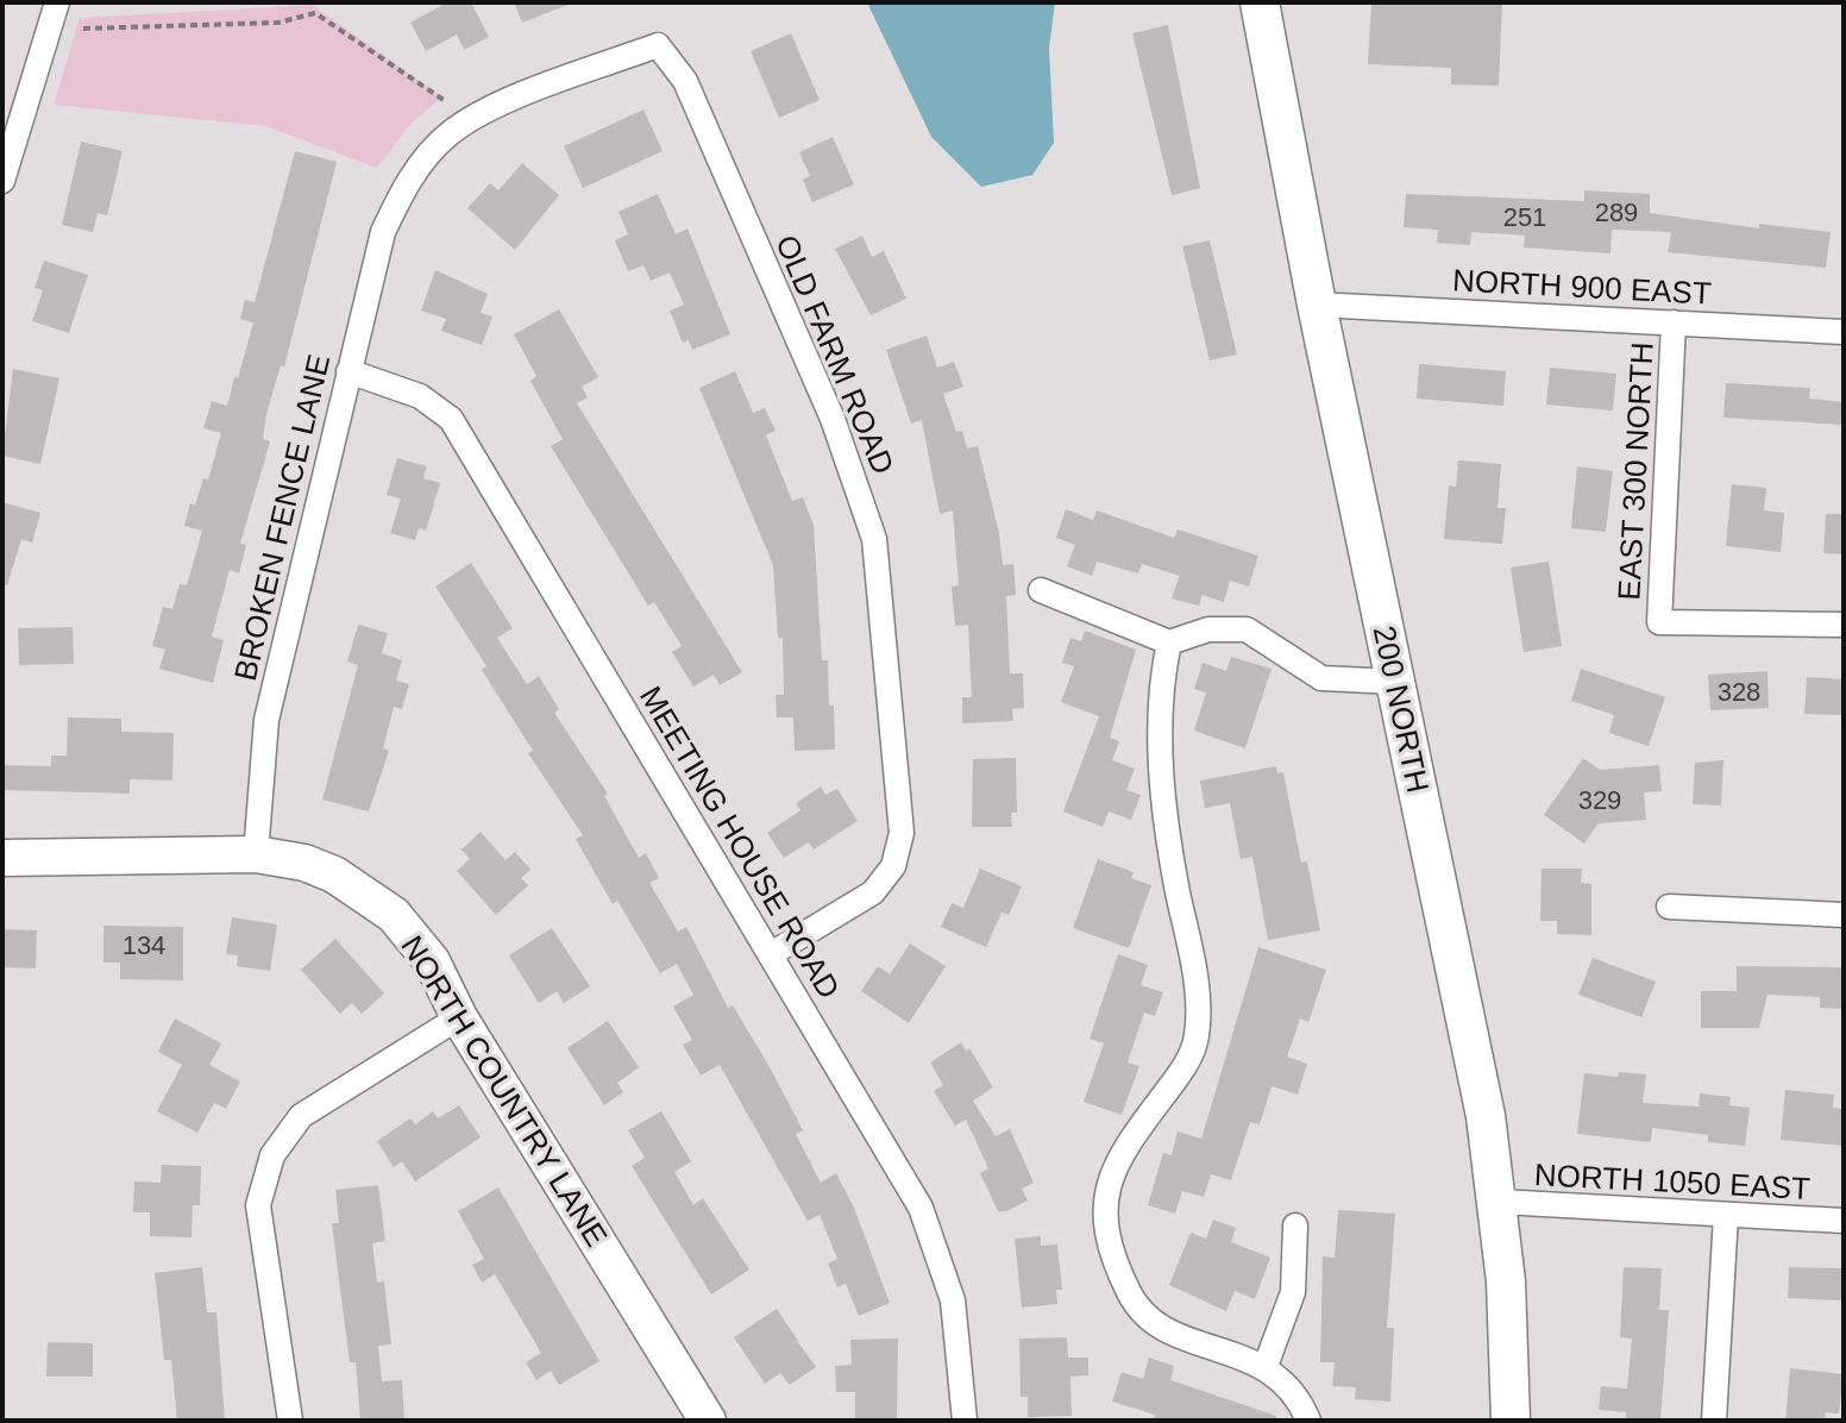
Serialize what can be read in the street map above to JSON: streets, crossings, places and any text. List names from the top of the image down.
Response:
{
  "streets": {
    "main road": ["200 NORTH"],
    "street": [
      "NORTH 900 EAST",
      "OLD FARM ROAD",
      "EAST 300 NORTH",
      "BROKEN FENCE LANE",
      "MEETING HOUSE ROAD",
      "NORTH COUNTRY LANE",
      "NORTH 1050 EAST"
    ]
  },
  "crossings": [
    ["NORTH 900 EAST", "EAST 300 NORTH"],
    ["NORTH 900 EAST", "200 NORTH"],
    ["OLD FARM ROAD", "BROKEN FENCE LANE"],
    ["OLD FARM ROAD", "MEETING HOUSE ROAD"],
    ["BROKEN FENCE LANE", "MEETING HOUSE ROAD"],
    ["BROKEN FENCE LANE", "NORTH COUNTRY LANE"],
    ["200 NORTH", "NORTH 1050 EAST"]
  ],
  "house_numbers": [
    "289",
    "251",
    "328",
    "329",
    "134"
  ]
}
